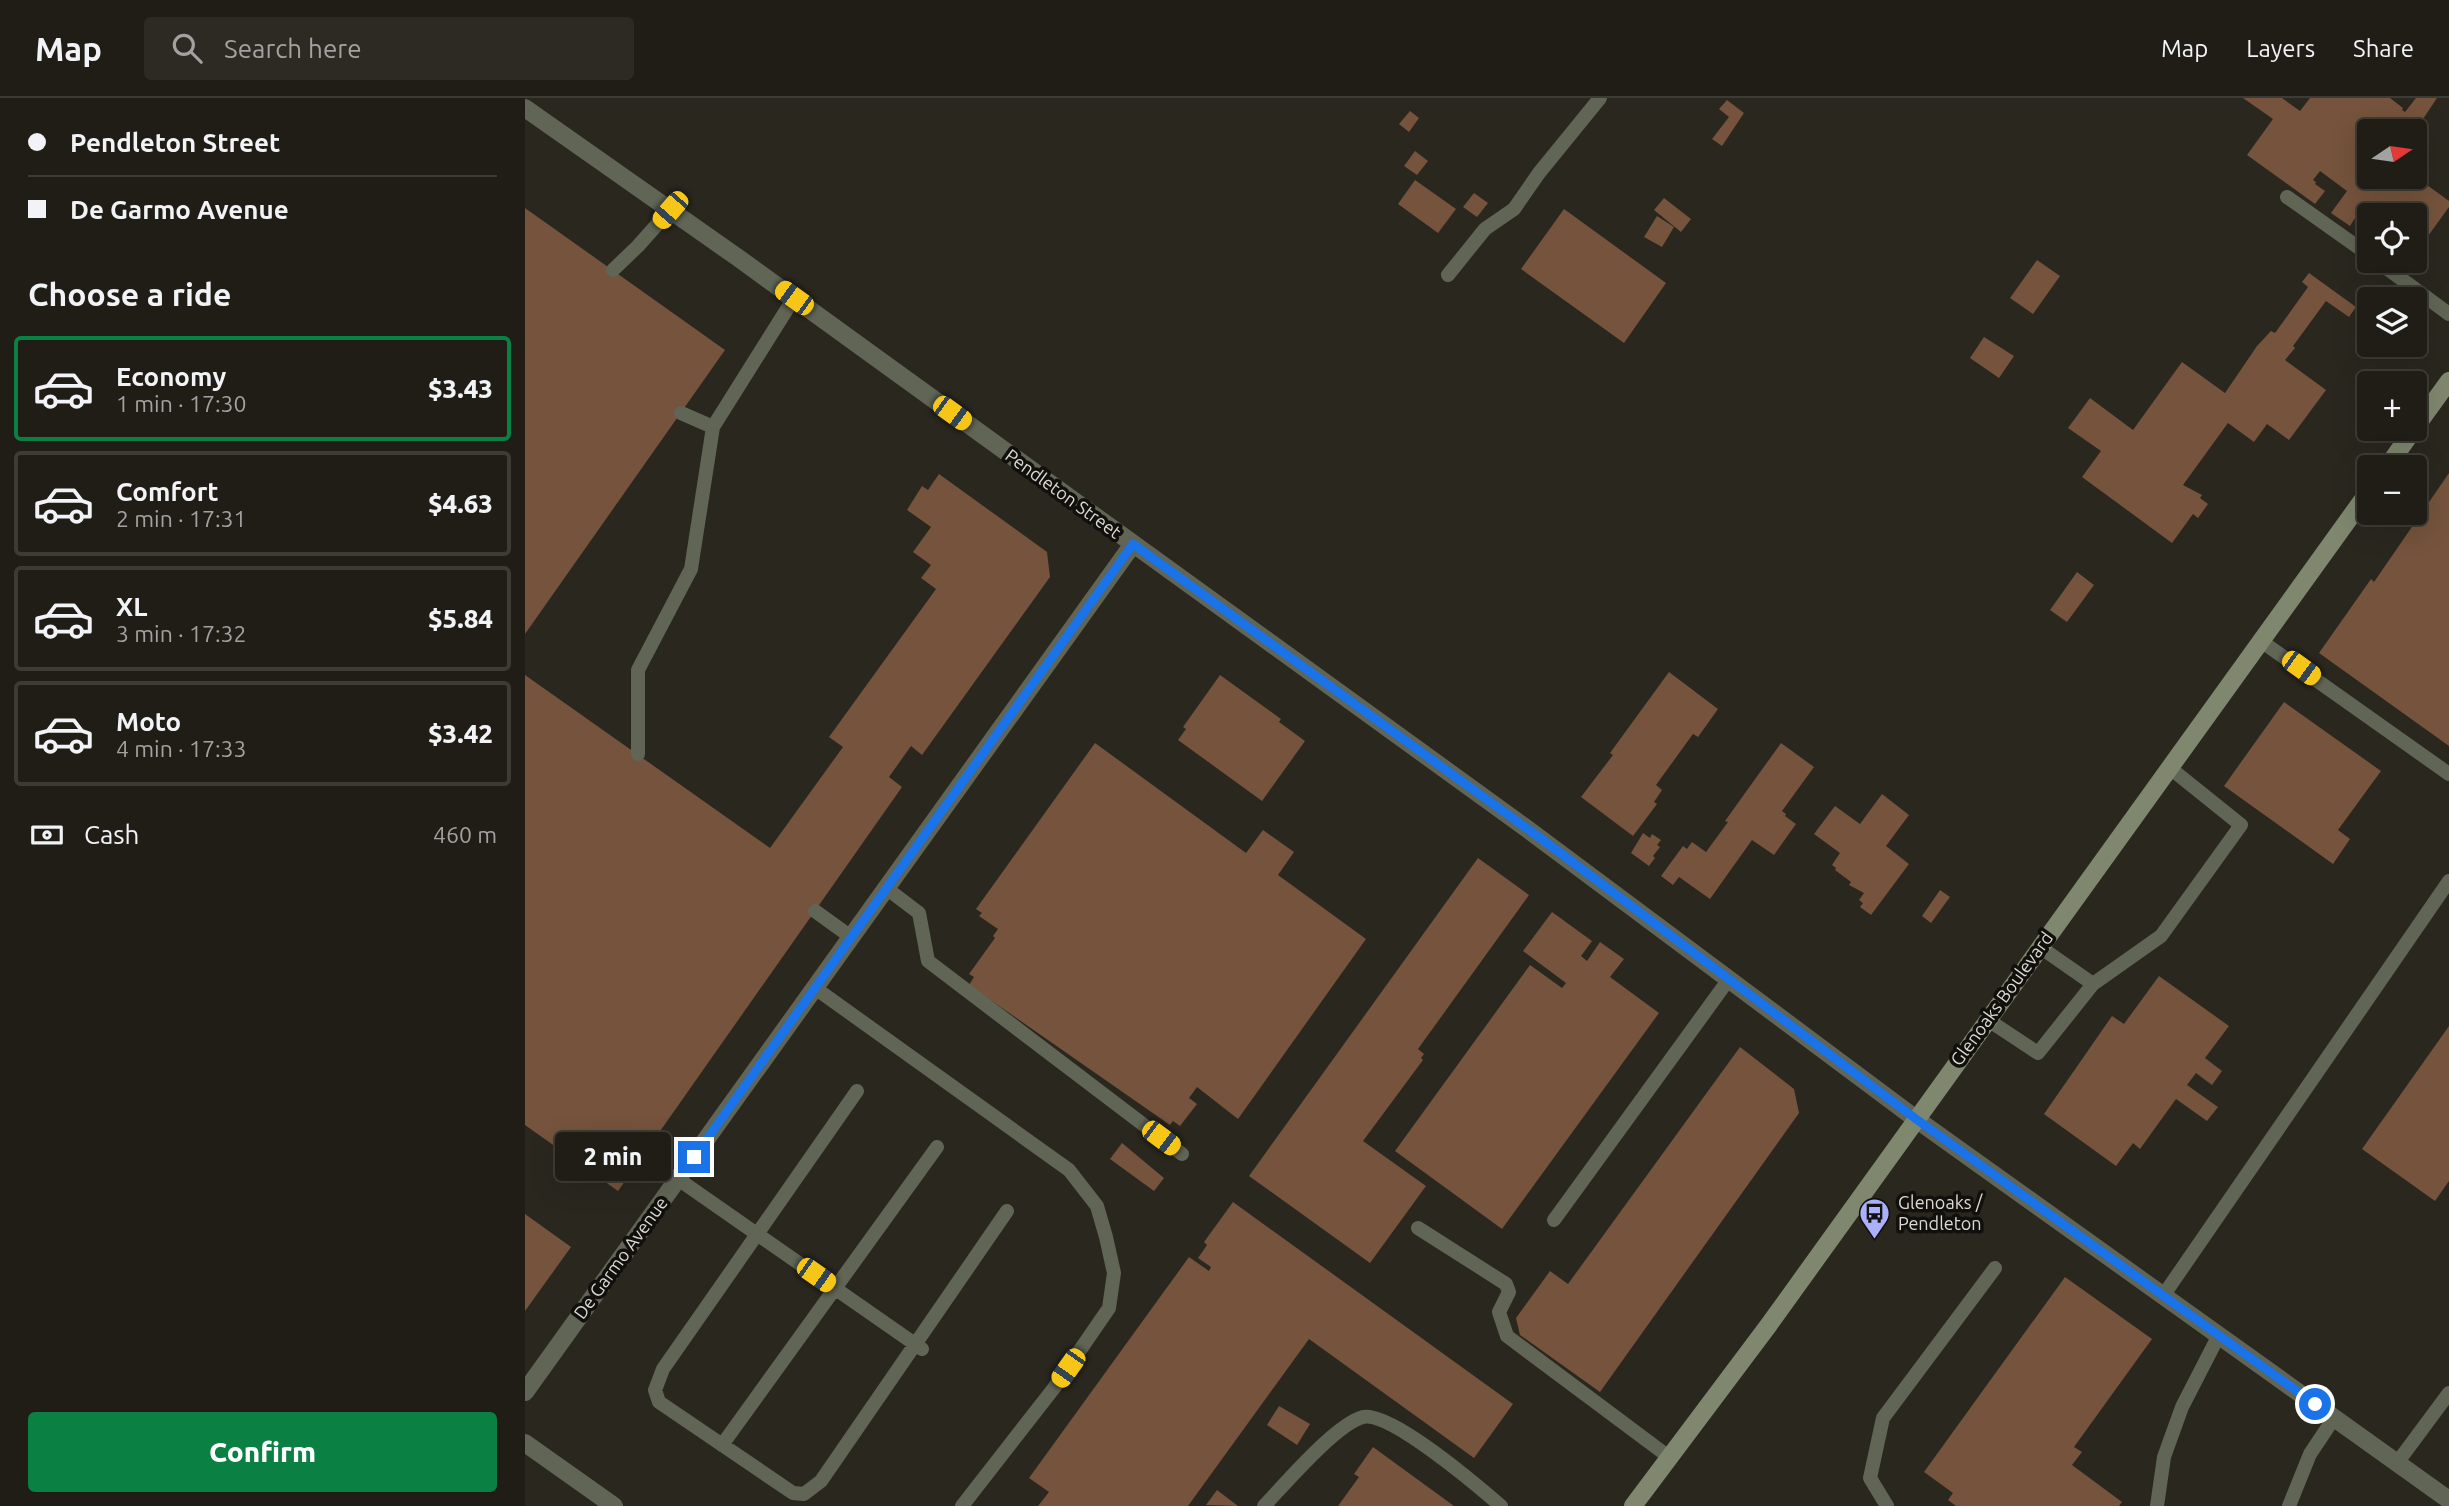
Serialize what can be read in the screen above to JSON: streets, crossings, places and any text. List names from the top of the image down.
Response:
{
  "streets": {
    "main road": ["Glenoaks Boulevard"],
    "street": ["Pendleton Street", "De Garmo Avenue"]
  },
  "crossings": [
    ["Pendleton Street", "Glenoaks Boulevard"],
    ["Pendleton Street", "De Garmo Avenue"]
  ],
  "places": {
    "bus stop": ["Glenoaks / Pendleton"]
  },
  "north": "right",
  "page": {
    "header": "Map",
    "search": "Search here",
    "nav": ["Map", "Layers", "Share"],
    "banner": ["Pendleton Street", "De Garmo Avenue"],
    "map_buttons": ["+", "−"],
    "heading": "Choose a ride",
    "list": [
      {
        "name": "Economy",
        "note": "1 min · 17:30",
        "value": "$3.43"
      },
      {
        "name": "Comfort",
        "note": "2 min · 17:31",
        "value": "$4.63"
      },
      {
        "name": "XL",
        "note": "3 min · 17:32",
        "value": "$5.84"
      },
      {
        "name": "Moto",
        "note": "4 min · 17:33",
        "value": "$3.42"
      }
    ],
    "pay": ["Cash", "460 m"],
    "bubble": "2 min",
    "buttons": "Confirm"
  }
}
